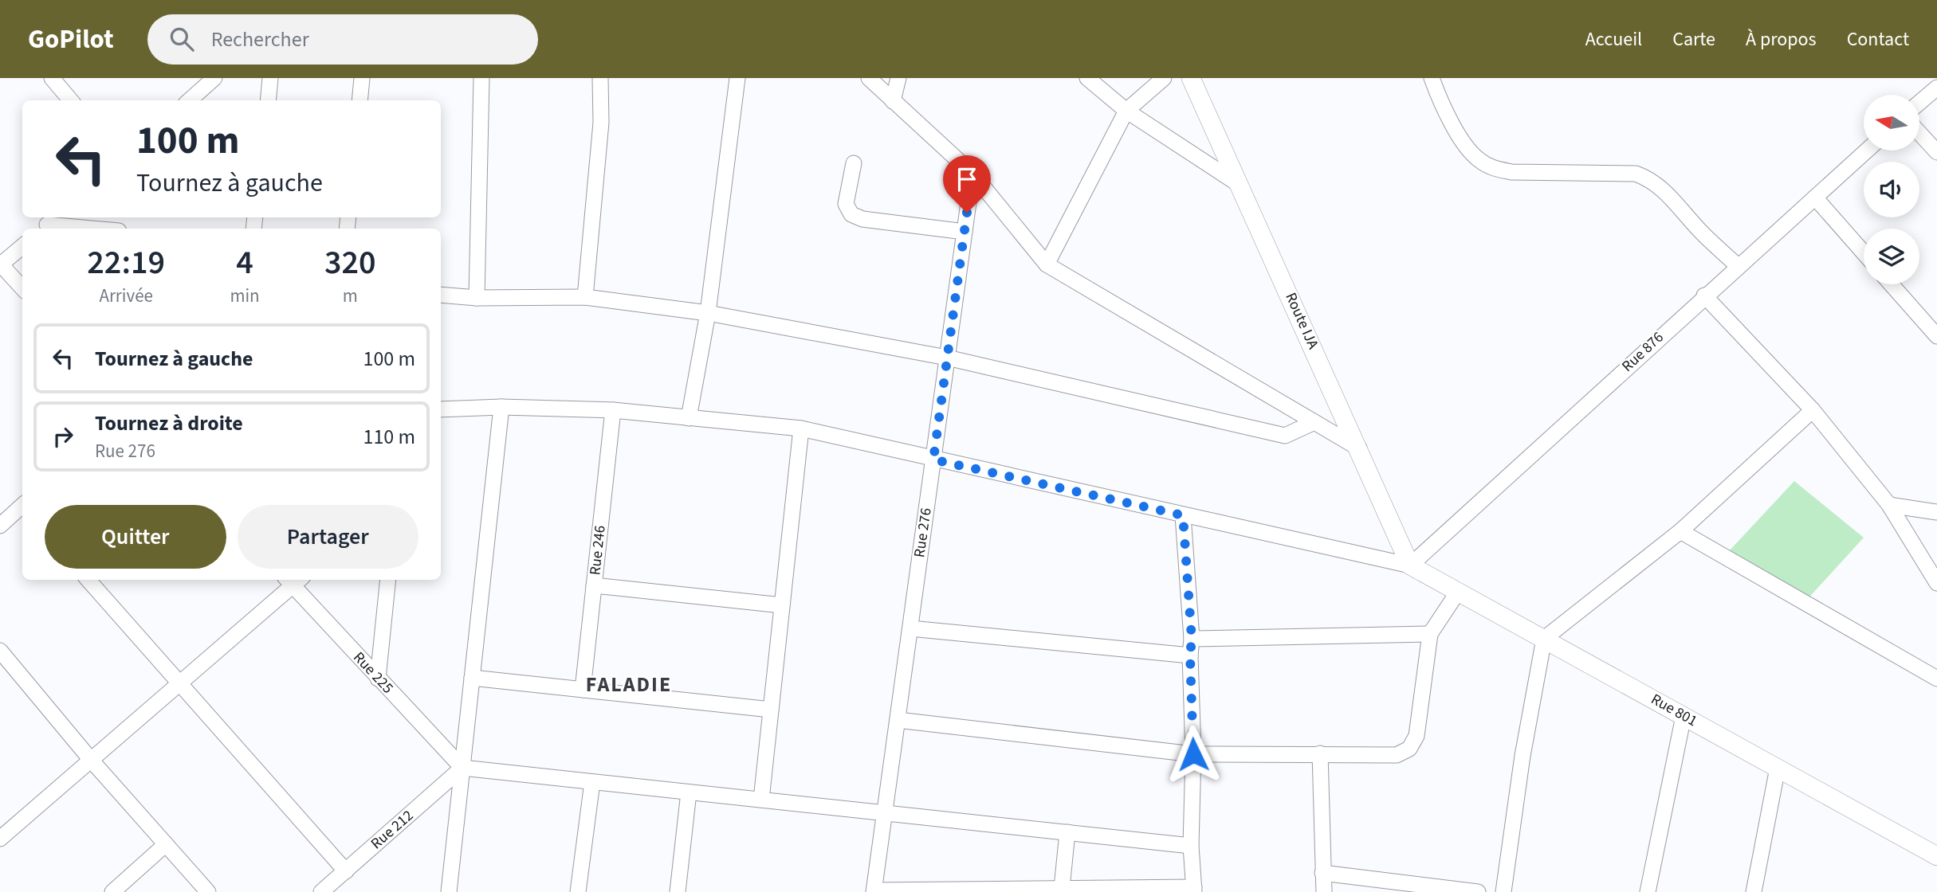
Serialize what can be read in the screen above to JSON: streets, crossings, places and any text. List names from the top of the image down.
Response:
{
  "streets": {
    "street": [
      "Route IJA",
      "Rue 876",
      "Rue 276",
      "Rue 246",
      "Rue 225",
      "Rue 801",
      "Rue 212"
    ]
  },
  "crossings": [
    ["Route IJA", "Rue 876"],
    ["Route IJA", "Rue 801"],
    ["Rue 876", "Rue 801"],
    ["Rue 225", "Rue 212"]
  ],
  "districts": ["FALADIE"],
  "north": "left",
  "page": {
    "header": "GoPilot",
    "search": "Rechercher",
    "nav": [
      "Accueil",
      "Carte",
      "À propos",
      "Contact"
    ],
    "turn": ["100 m", "Tournez à gauche"],
    "eta": [
      "22:19",
      "Arrivée",
      "4",
      "min",
      "320",
      "m"
    ],
    "list": [
      {
        "name": "Tournez à gauche",
        "value": "100 m"
      },
      {
        "name": "Tournez à droite",
        "note": "Rue 276",
        "value": "110 m"
      }
    ],
    "buttons": ["Quitter", "Partager"]
  }
}
